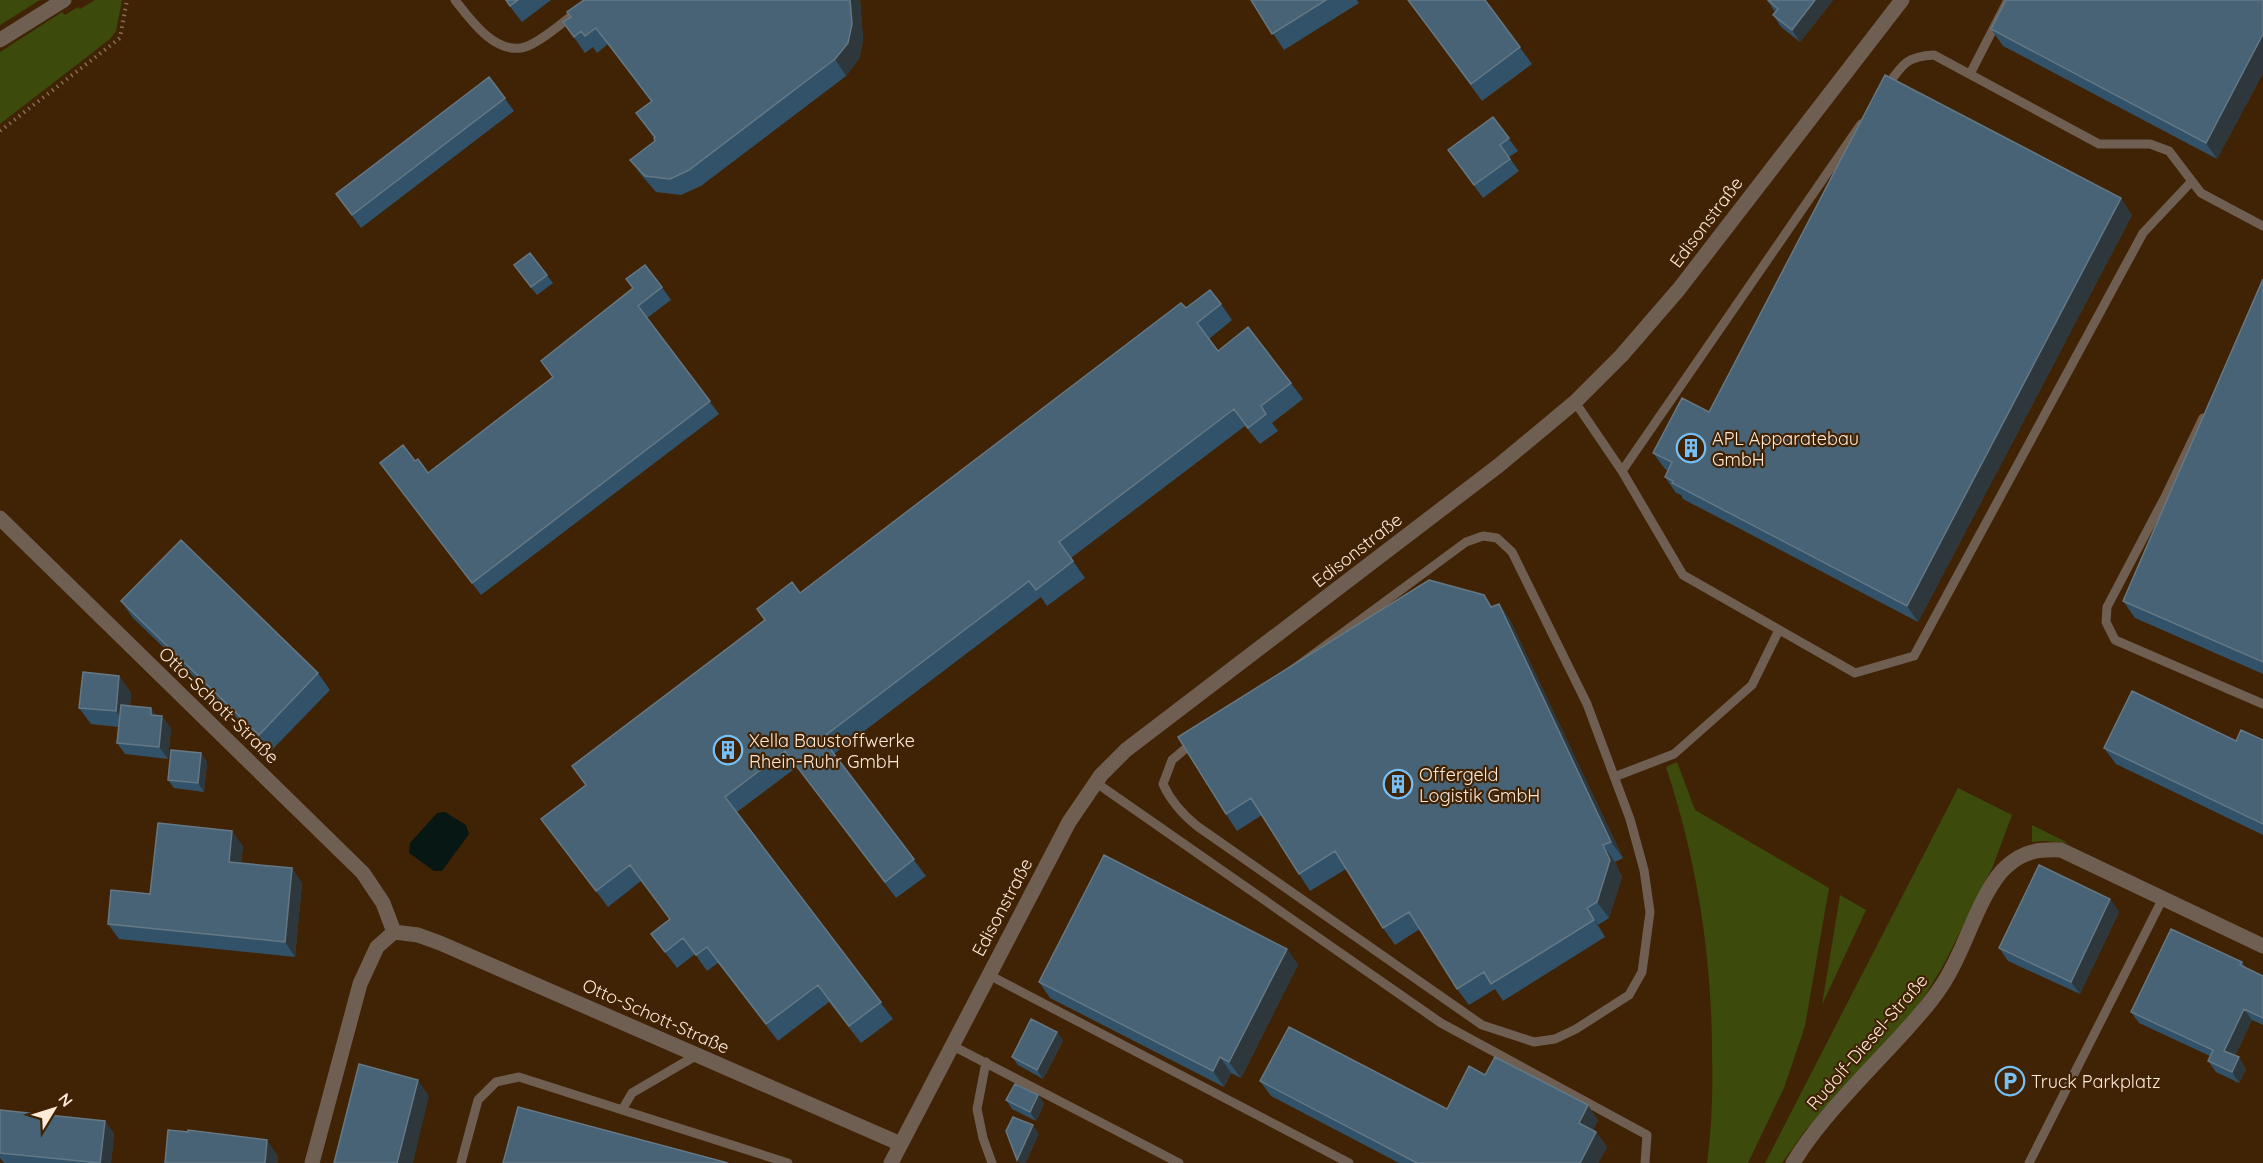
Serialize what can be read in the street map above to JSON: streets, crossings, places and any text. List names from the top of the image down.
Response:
{
  "streets": {
    "street": ["Edisonstraße", "Otto-Schott-Straße", "Rudolf-Diesel-Straße"]
  },
  "crossings": [
    ["Edisonstraße", "Otto-Schott-Straße"]
  ],
  "places": {
    "building": ["APL Apparatebau GmbH", "Xella Baustoffwerke Rhein-Ruhr GmbH", "Offergeld Logistik GmbH"],
    "parking": ["Truck Parkplatz"]
  },
  "north": "top right"
}
